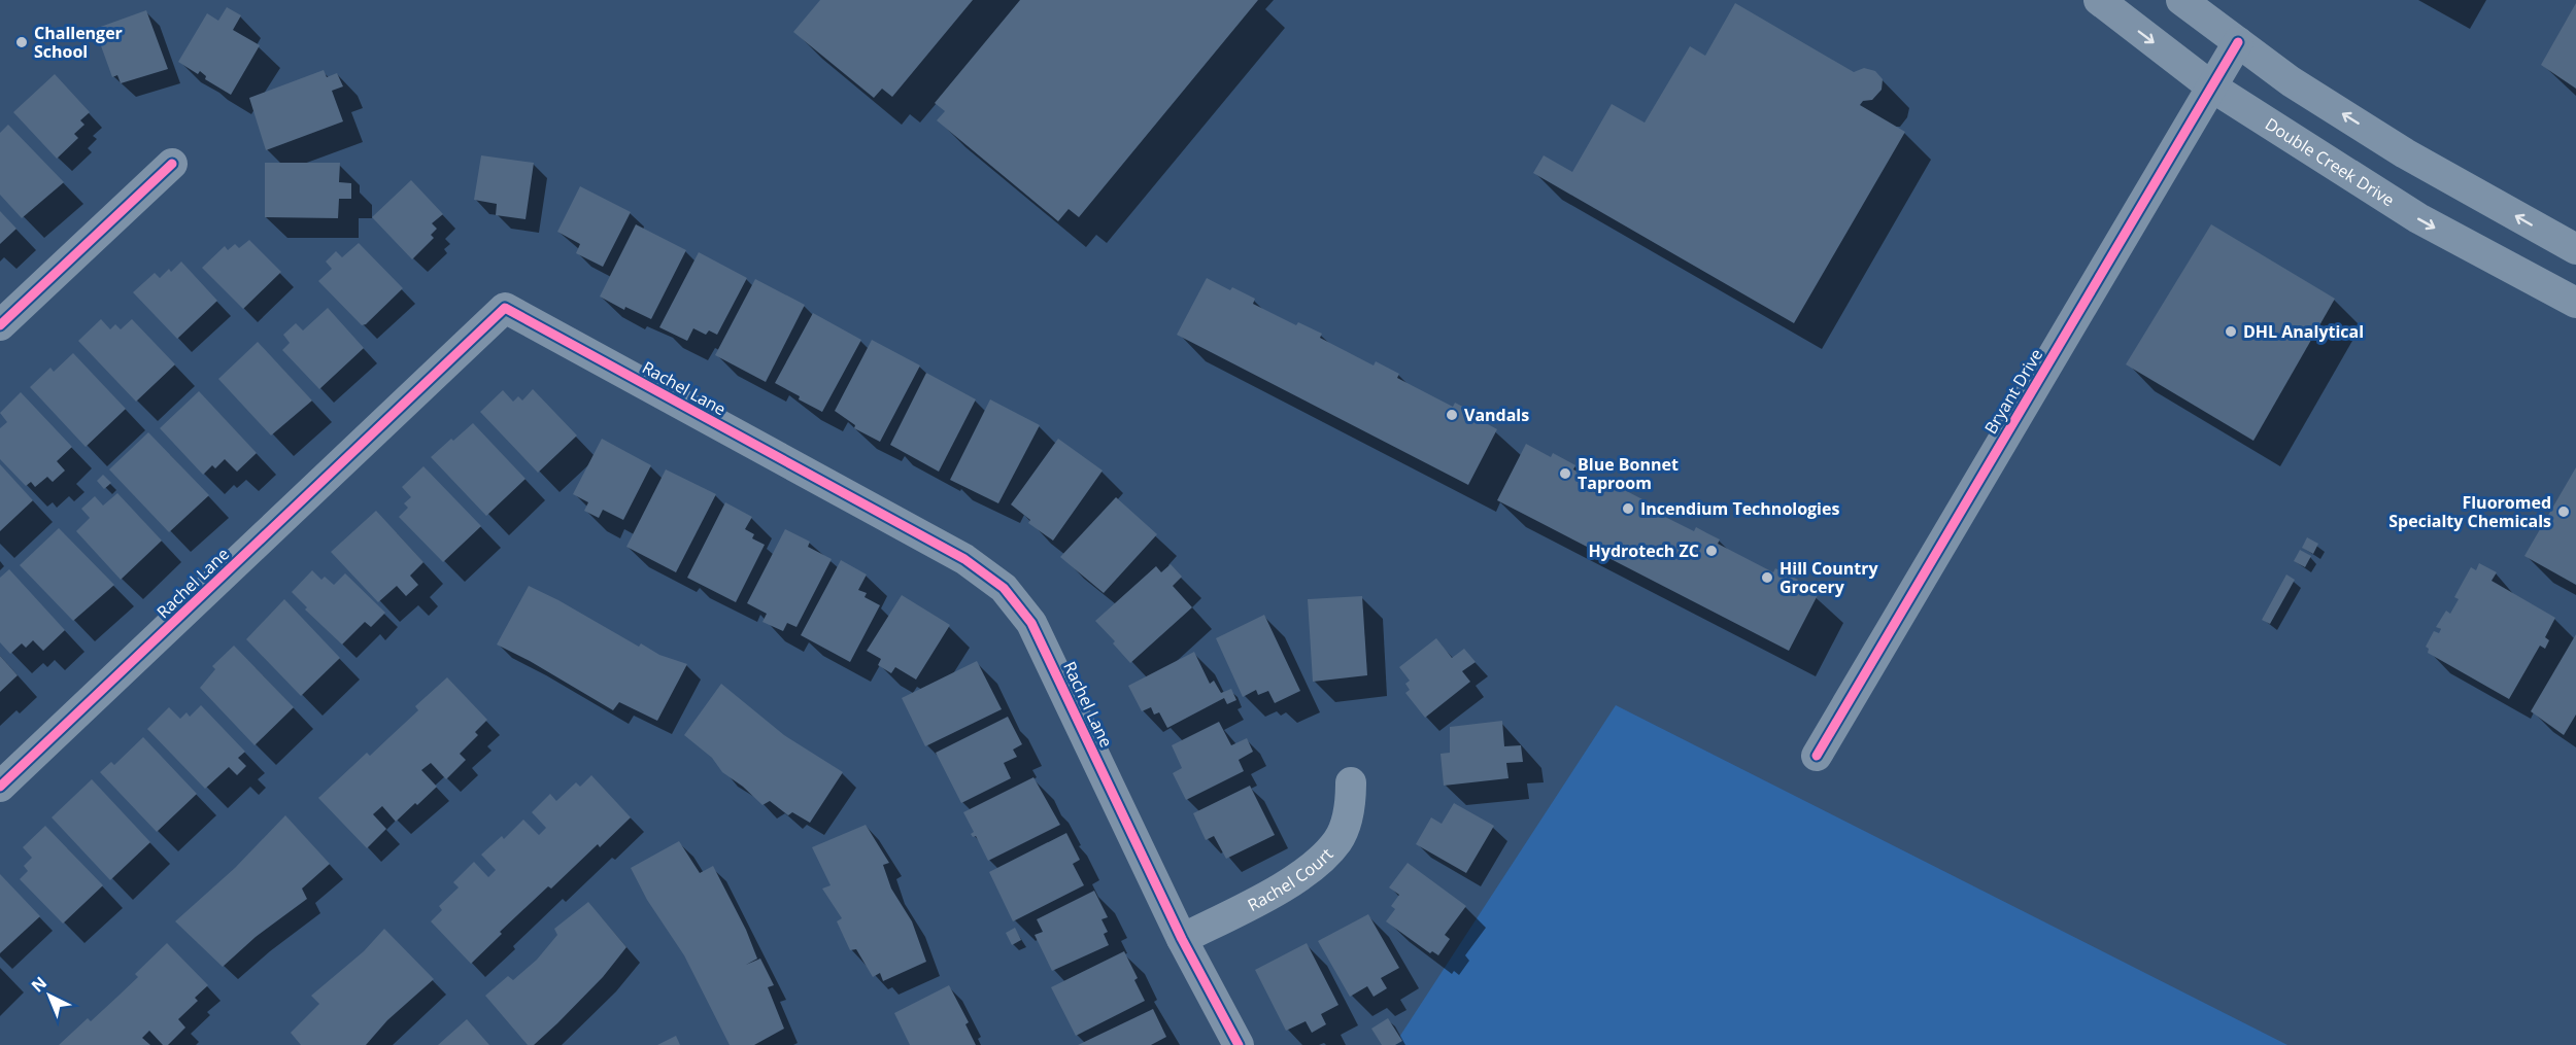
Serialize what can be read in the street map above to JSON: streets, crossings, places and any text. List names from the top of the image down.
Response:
{
  "streets": {
    "street": [
      "Double Creek Drive",
      "Rachel Lane",
      "Bryant Drive",
      "Rachel Court"
    ]
  },
  "crossings": [
    ["Double Creek Drive", "Bryant Drive"],
    ["Rachel Lane", "Rachel Court"]
  ],
  "places": [
    "Challenger School",
    "DHL Analytical",
    "Vandals",
    "Blue Bonnet Taproom",
    "Incendium Technologies",
    "Fluoromed Specialty Chemicals",
    "Hydrotech ZC",
    "Hill Country Grocery"
  ],
  "north": "top left"
}
